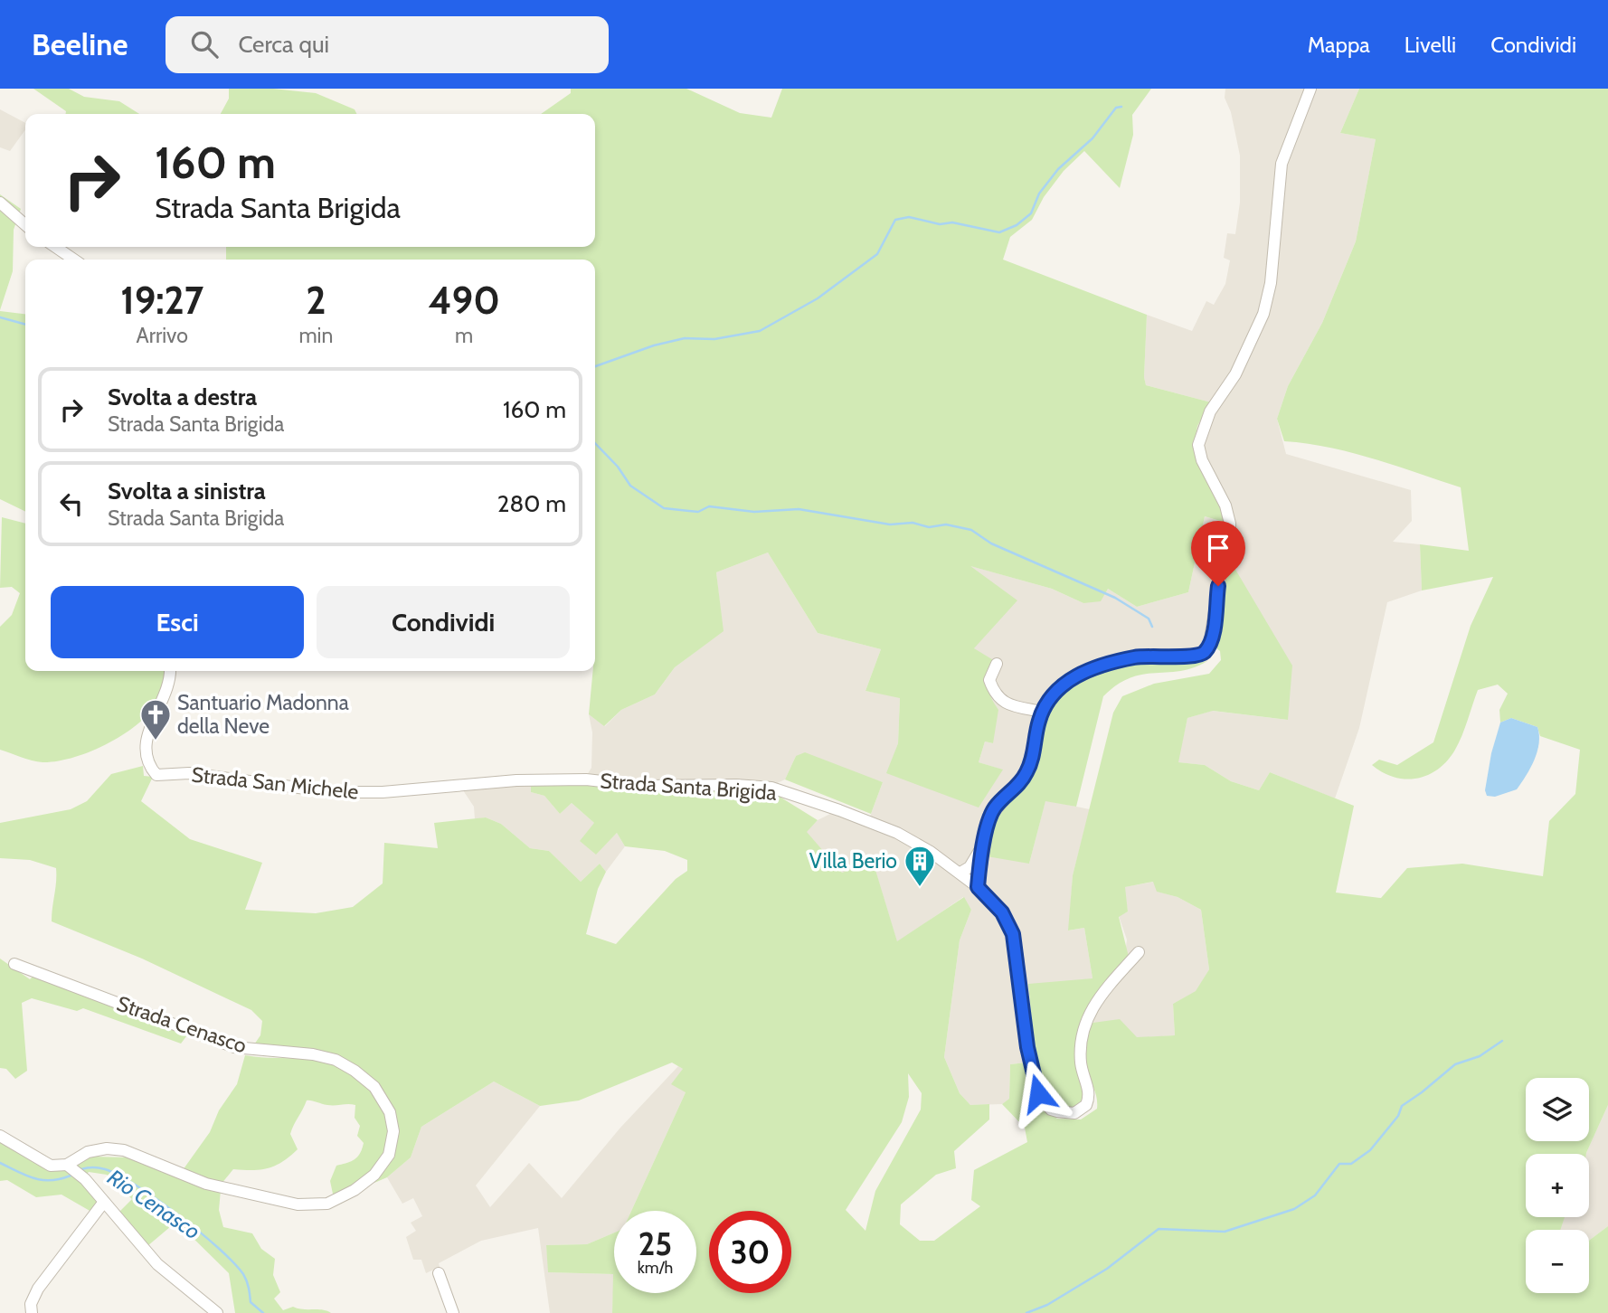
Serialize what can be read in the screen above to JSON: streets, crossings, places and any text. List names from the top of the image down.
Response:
{
  "streets": {
    "street": ["Strada San Michele", "Strada Santa Brigida", "Strada Cenasco"]
  },
  "crossings": [
    ["Strada San Michele", "Strada Santa Brigida"]
  ],
  "water": ["Rio Cenasco"],
  "places": {
    "church": ["Santuario Madonna della Neve"],
    "building": ["Villa Berio"]
  },
  "page": {
    "header": "Beeline",
    "search": "Cerca qui",
    "nav": ["Mappa", "Livelli", "Condividi"],
    "turn": ["160 m", "Strada Santa Brigida"],
    "eta": [
      "19:27",
      "Arrivo",
      "2",
      "min",
      "490",
      "m"
    ],
    "list": [
      {
        "name": "Svolta a destra",
        "note": "Strada Santa Brigida",
        "value": "160 m"
      },
      {
        "name": "Svolta a sinistra",
        "note": "Strada Santa Brigida",
        "value": "280 m"
      }
    ],
    "buttons": ["Esci", "Condividi"],
    "map_buttons": ["+", "−"],
    "speed": "25 km/h",
    "limit": "30"
  }
}
